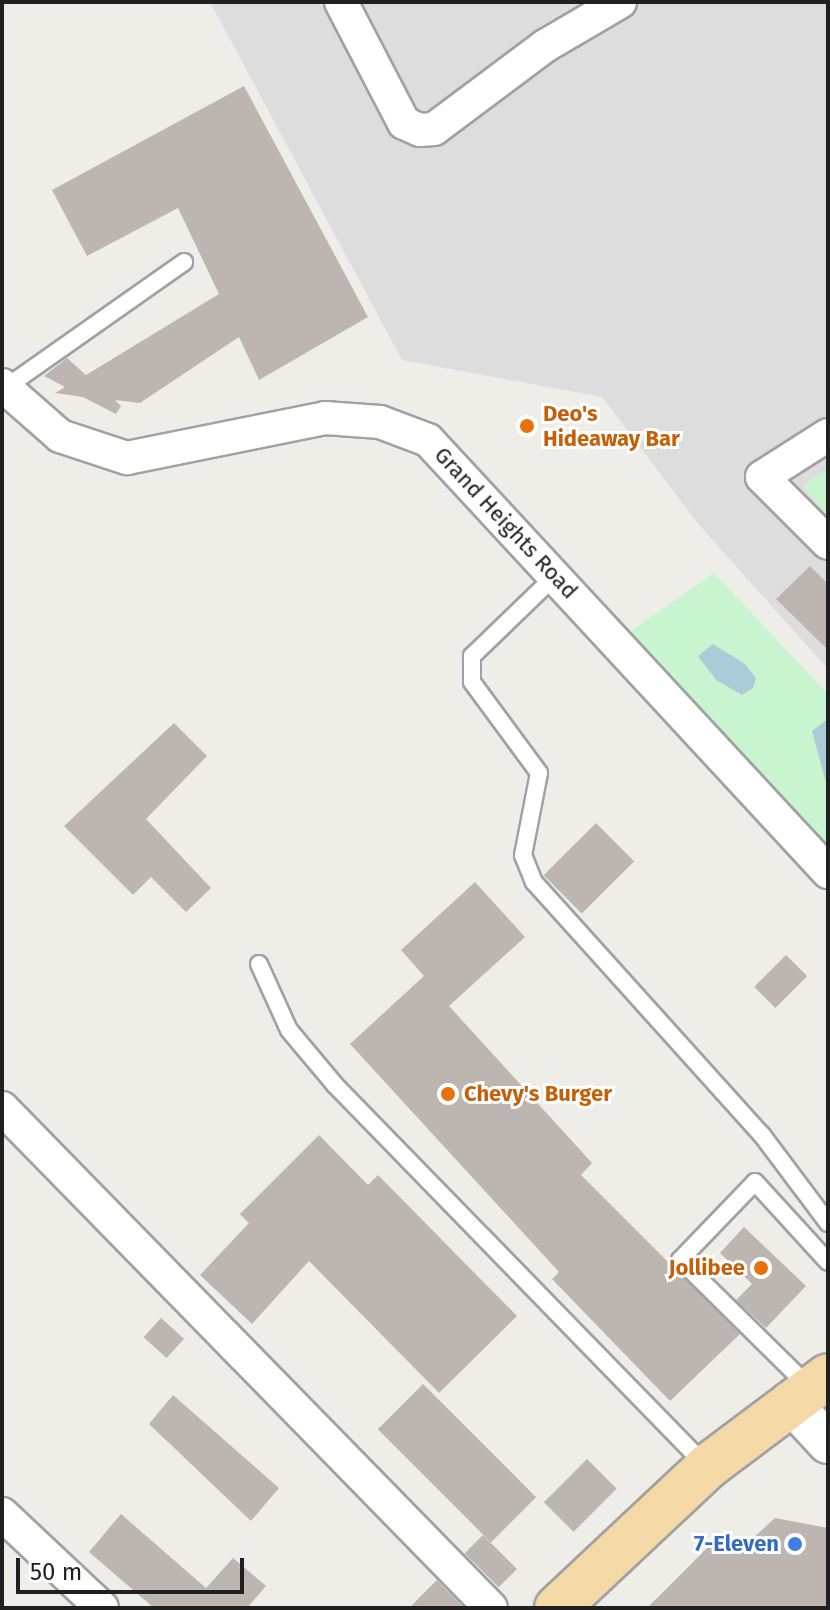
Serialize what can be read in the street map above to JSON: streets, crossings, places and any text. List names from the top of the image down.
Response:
{
  "streets": {
    "street": ["Grand Heights Road"]
  },
  "places": [
    "Deo's Hideaway Bar",
    "Chevy's Burger",
    "Jollibee",
    "7-Eleven"
  ],
  "scale_bar": "50 m"
}
